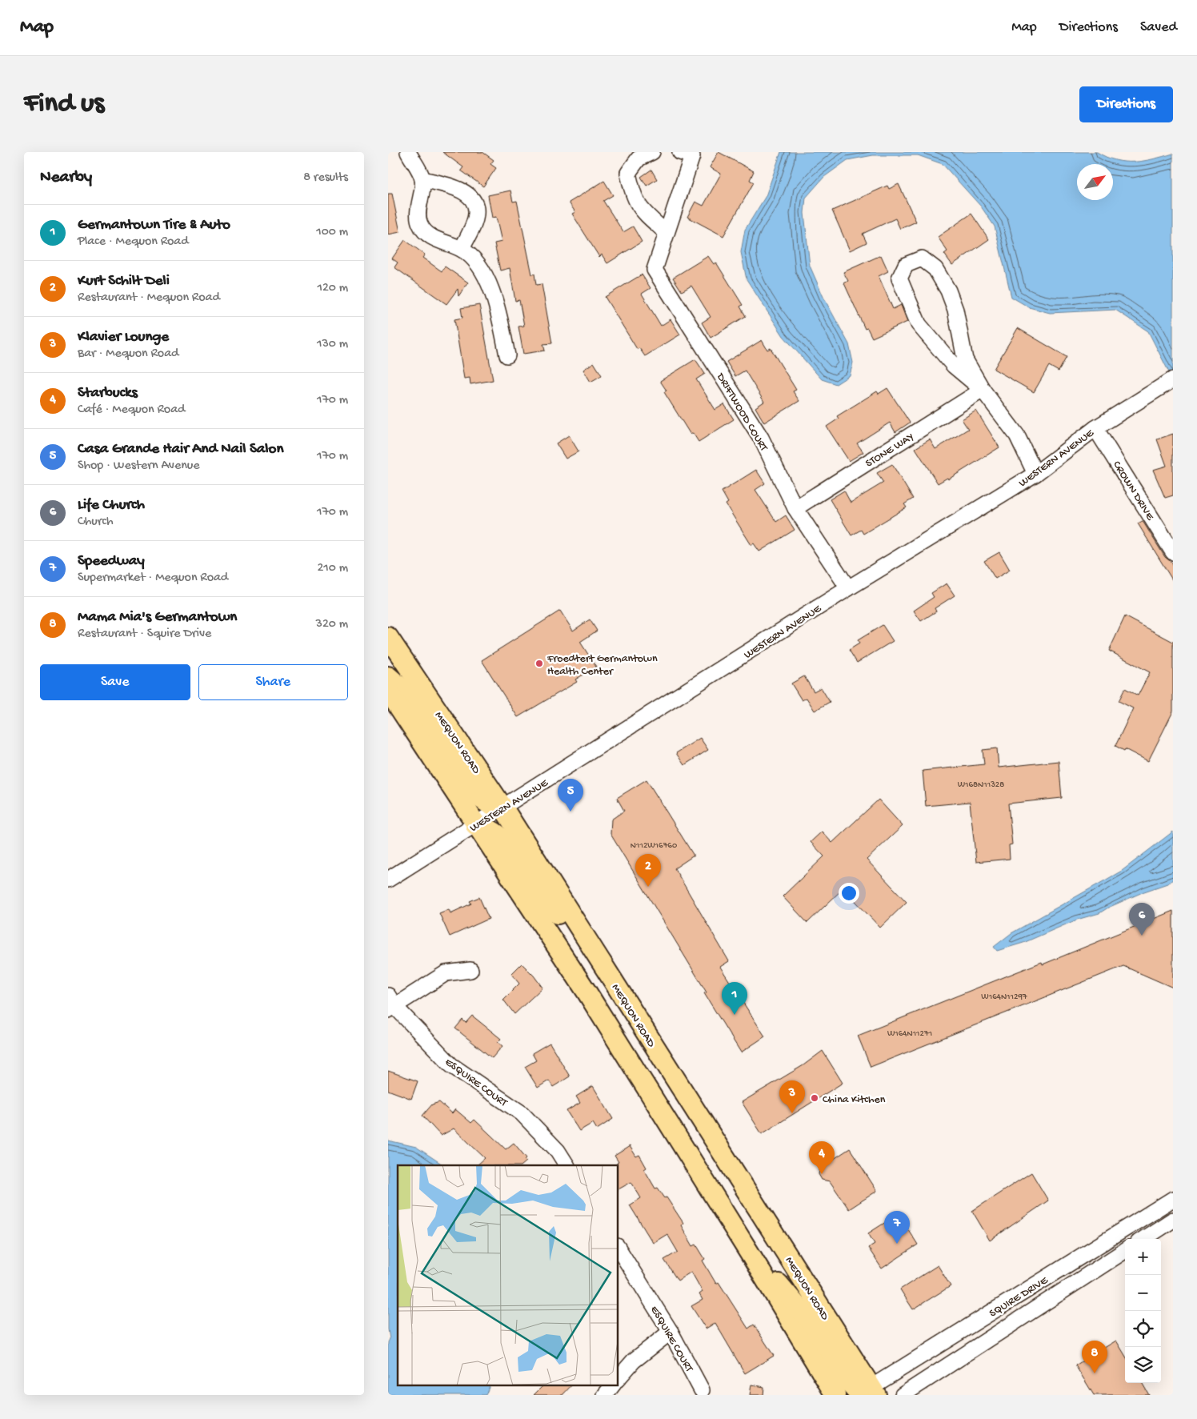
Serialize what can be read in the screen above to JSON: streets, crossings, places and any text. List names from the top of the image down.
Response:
{
  "streets": {
    "main road": ["MEQUON ROAD"],
    "street": [
      "DRIFTWOOD COURT",
      "STONE WAY",
      "WESTERN AVENUE",
      "CROWN DRIVE",
      "ESQUIRE COURT",
      "SQUIRE DRIVE"
    ]
  },
  "crossings": [
    ["DRIFTWOOD COURT", "STONE WAY"],
    ["DRIFTWOOD COURT", "WESTERN AVENUE"],
    ["WESTERN AVENUE", "CROWN DRIVE"],
    ["WESTERN AVENUE", "MEQUON ROAD"],
    ["MEQUON ROAD", "SQUIRE DRIVE"]
  ],
  "places": ["Froedtert Germantown Health Center", "China Kitchen"],
  "house_numbers": [
    "W168N11328",
    "N112W16760",
    "W164N11297",
    "W164N11271"
  ],
  "north": "top right",
  "page": {
    "header": "Map",
    "nav": ["Map", "Directions", "Saved"],
    "buttons": [
      "Directions",
      ["Save", "Share"]
    ],
    "title": "Find us",
    "heading": ["Nearby", "8 results"],
    "list": [
      {
        "mark": "1",
        "name": "Germantown Tire & Auto",
        "note": "Place · Mequon Road",
        "value": "100 m"
      },
      {
        "mark": "2",
        "name": "Kurt Schilt Deli",
        "note": "Restaurant · Mequon Road",
        "value": "120 m"
      },
      {
        "mark": "3",
        "name": "Klavier Lounge",
        "note": "Bar · Mequon Road",
        "value": "130 m"
      },
      {
        "mark": "4",
        "name": "Starbucks",
        "note": "Café · Mequon Road",
        "value": "170 m"
      },
      {
        "mark": "5",
        "name": "Casa Grande Hair And Nail Salon",
        "note": "Shop · Western Avenue",
        "value": "170 m"
      },
      {
        "mark": "6",
        "name": "Life Church",
        "note": "Church",
        "value": "170 m"
      },
      {
        "mark": "7",
        "name": "Speedway",
        "note": "Supermarket · Mequon Road",
        "value": "210 m"
      },
      {
        "mark": "8",
        "name": "Mama Mia's Germantown",
        "note": "Restaurant · Squire Drive",
        "value": "320 m"
      }
    ],
    "pins": [
      "5",
      "2",
      "6",
      "1",
      "3",
      "4",
      "7",
      "8"
    ],
    "map_buttons": ["+", "−"]
  }
}
